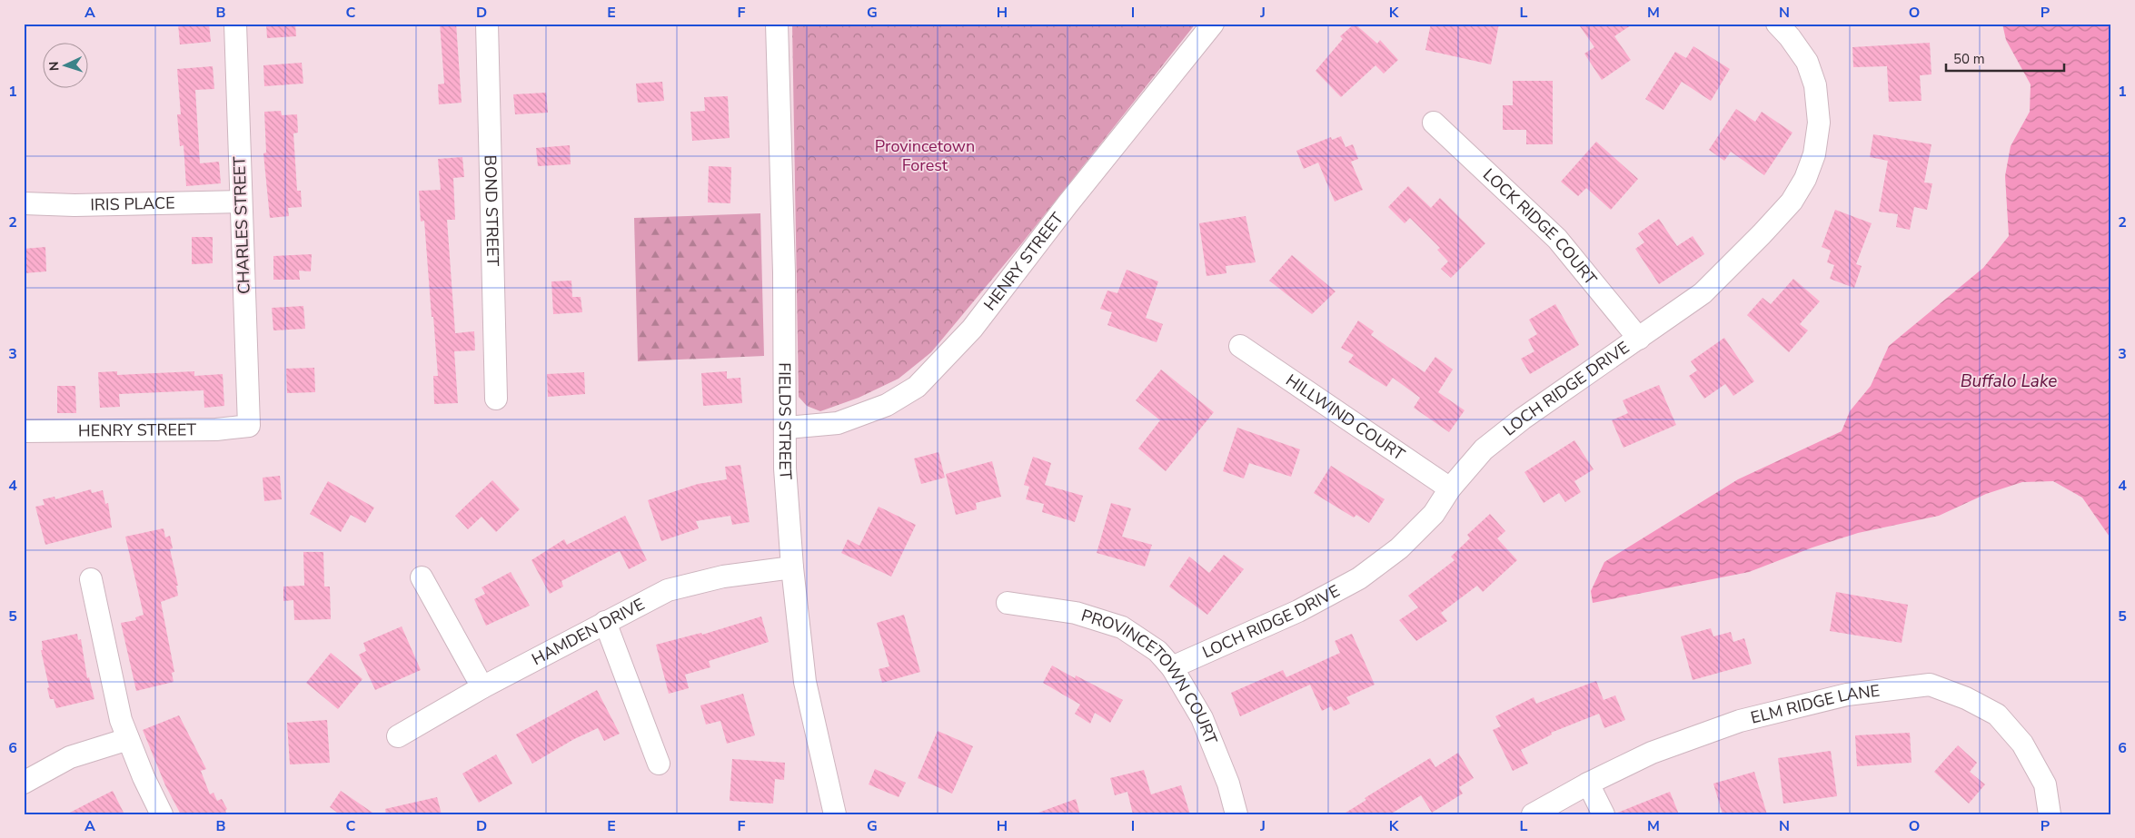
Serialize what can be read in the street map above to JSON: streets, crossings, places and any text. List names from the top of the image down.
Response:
{
  "streets": {
    "street": [
      "IRIS PLACE",
      "BOND STREET",
      "CHARLES STREET",
      "LOCK RIDGE COURT",
      "HENRY STREET",
      "LOCH RIDGE DRIVE",
      "HILLWIND COURT",
      "FIELDS STREET",
      "HAMDEN DRIVE",
      "PROVINCETOWN COURT",
      "ELM RIDGE LANE"
    ]
  },
  "crossings": [
    ["IRIS PLACE", "CHARLES STREET"],
    ["CHARLES STREET", "HENRY STREET"],
    ["LOCK RIDGE COURT", "LOCH RIDGE DRIVE"],
    ["HENRY STREET", "FIELDS STREET"],
    ["LOCH RIDGE DRIVE", "HILLWIND COURT"],
    ["LOCH RIDGE DRIVE", "PROVINCETOWN COURT"],
    ["FIELDS STREET", "HAMDEN DRIVE"]
  ],
  "water": ["Buffalo Lake"],
  "parks": ["Provincetown Forest"],
  "scale_bar": "50 m",
  "north": "left",
  "grid": {
    "columns": [
      "A",
      "B",
      "C",
      "D",
      "E",
      "F",
      "G",
      "H",
      "I",
      "J",
      "K",
      "L",
      "M",
      "N",
      "O",
      "P"
    ],
    "rows": [
      "1",
      "2",
      "3",
      "4",
      "5",
      "6"
    ]
  }
}
